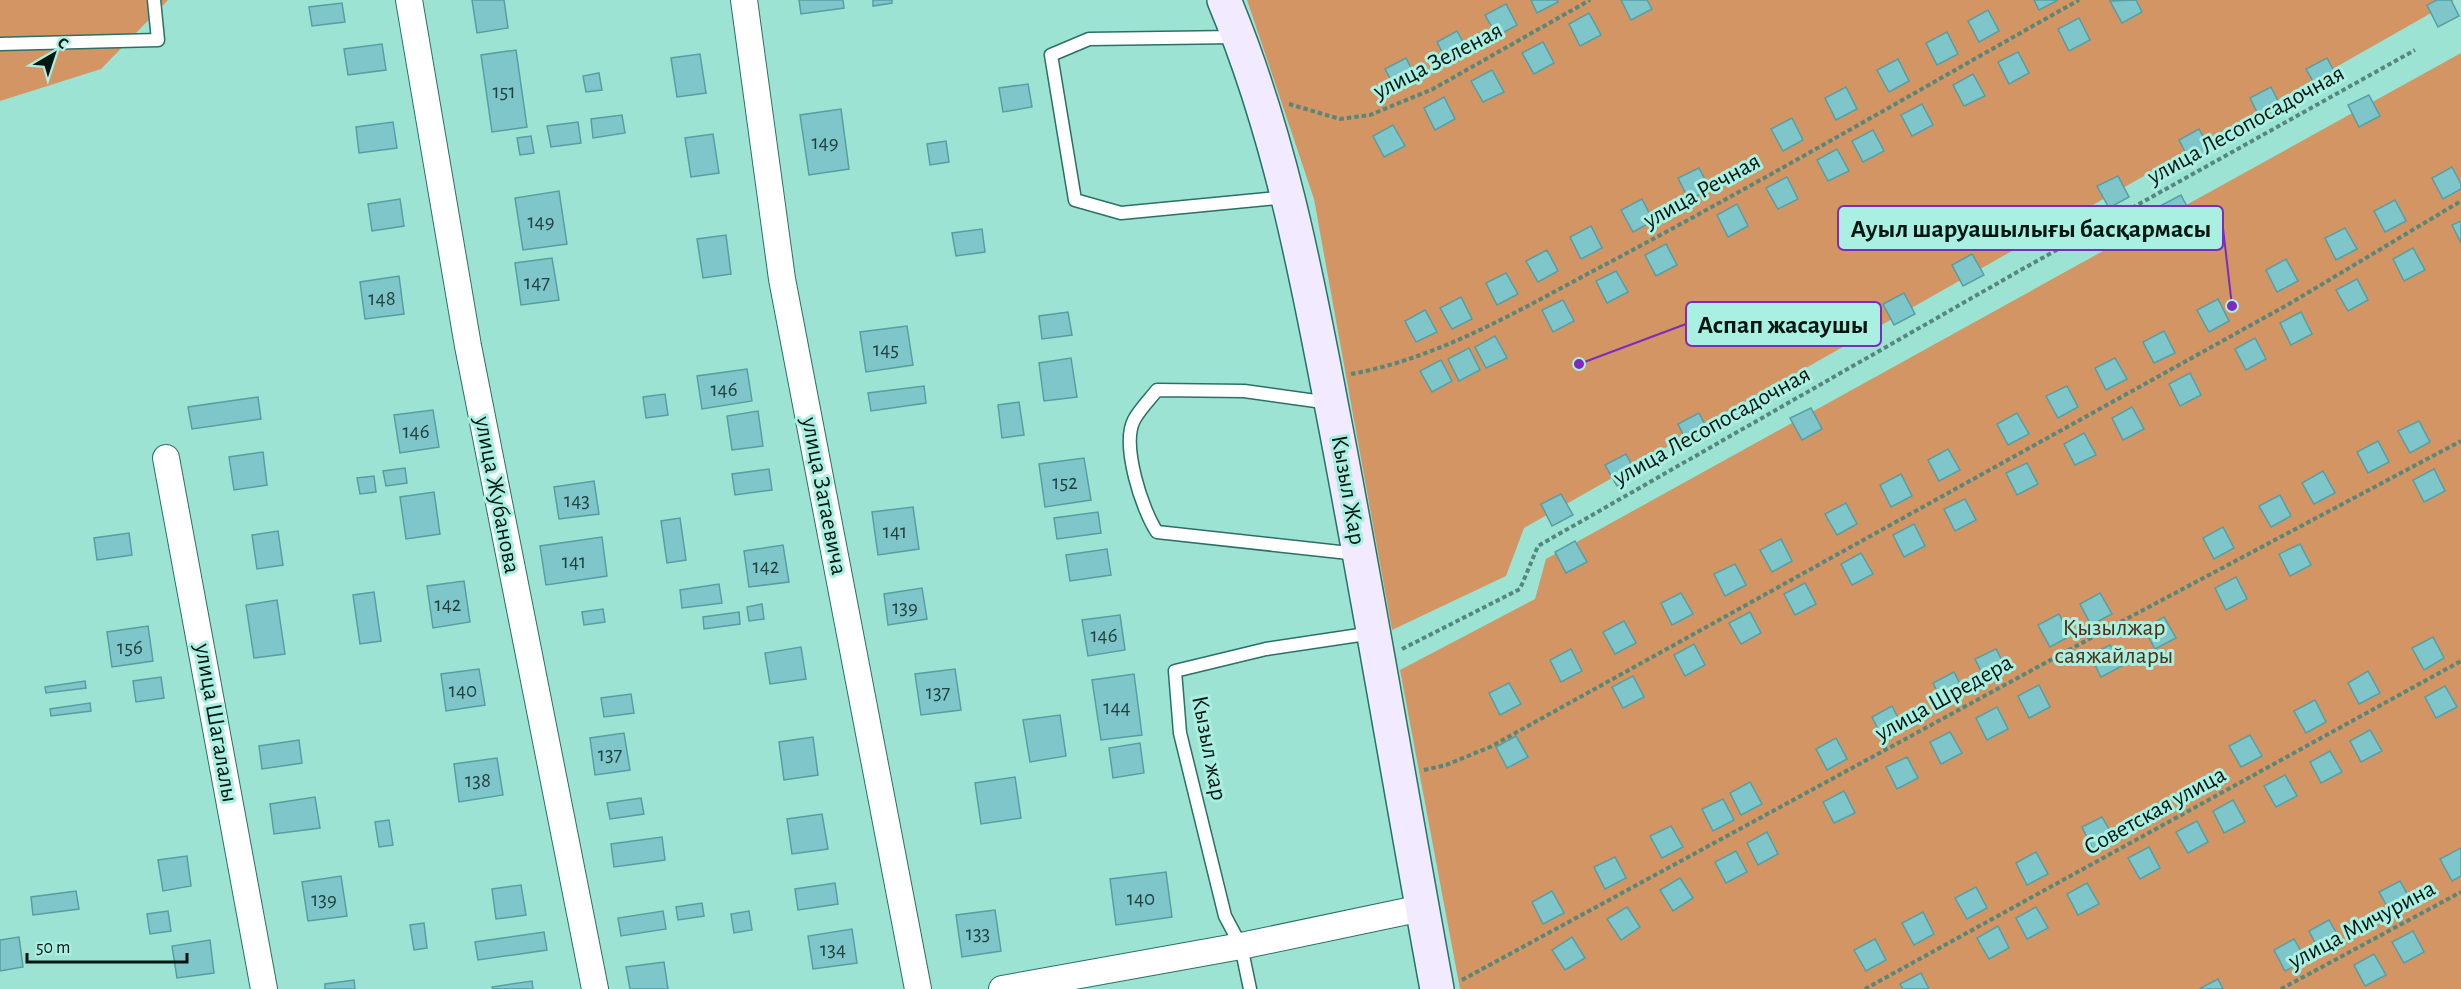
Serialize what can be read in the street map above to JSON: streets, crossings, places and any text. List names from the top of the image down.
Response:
{
  "streets": {
    "main road": ["Кызыл Жар"],
    "street": ["улица Жубанова", "улица Затаевича", "улица Шагалалы"],
    "lane": ["Кызыл жар"],
    "path": [
      "улица Зеленая",
      "улица Лесопосадочная",
      "улица Речная",
      "улица Шредера",
      "Советская улица",
      "улица Мичурина"
    ]
  },
  "crossings": [
    ["улица Зеленая", "Кызыл Жар"],
    ["улица Лесопосадочная", "Кызыл Жар"],
    ["улица Лесопосадочная", "Кызыл жар"],
    ["улица Речная", "Кызыл Жар"],
    ["Кызыл Жар", "улица Шредера"],
    ["Кызыл Жар", "Кызыл жар"]
  ],
  "parks": ["Қызылжар саяжайлары"],
  "places": ["Ауыл шаруашылығы басқармасы", "Аспап жасаушы"],
  "house_numbers": [
    "151",
    "149",
    "149",
    "147",
    "148",
    "145",
    "146",
    "146",
    "152",
    "143",
    "141",
    "141",
    "142",
    "142",
    "139",
    "146",
    "156",
    "140",
    "137",
    "144",
    "137",
    "138",
    "140",
    "139",
    "133",
    "134"
  ],
  "scale_bar": "50 m",
  "north": "top right"
}
